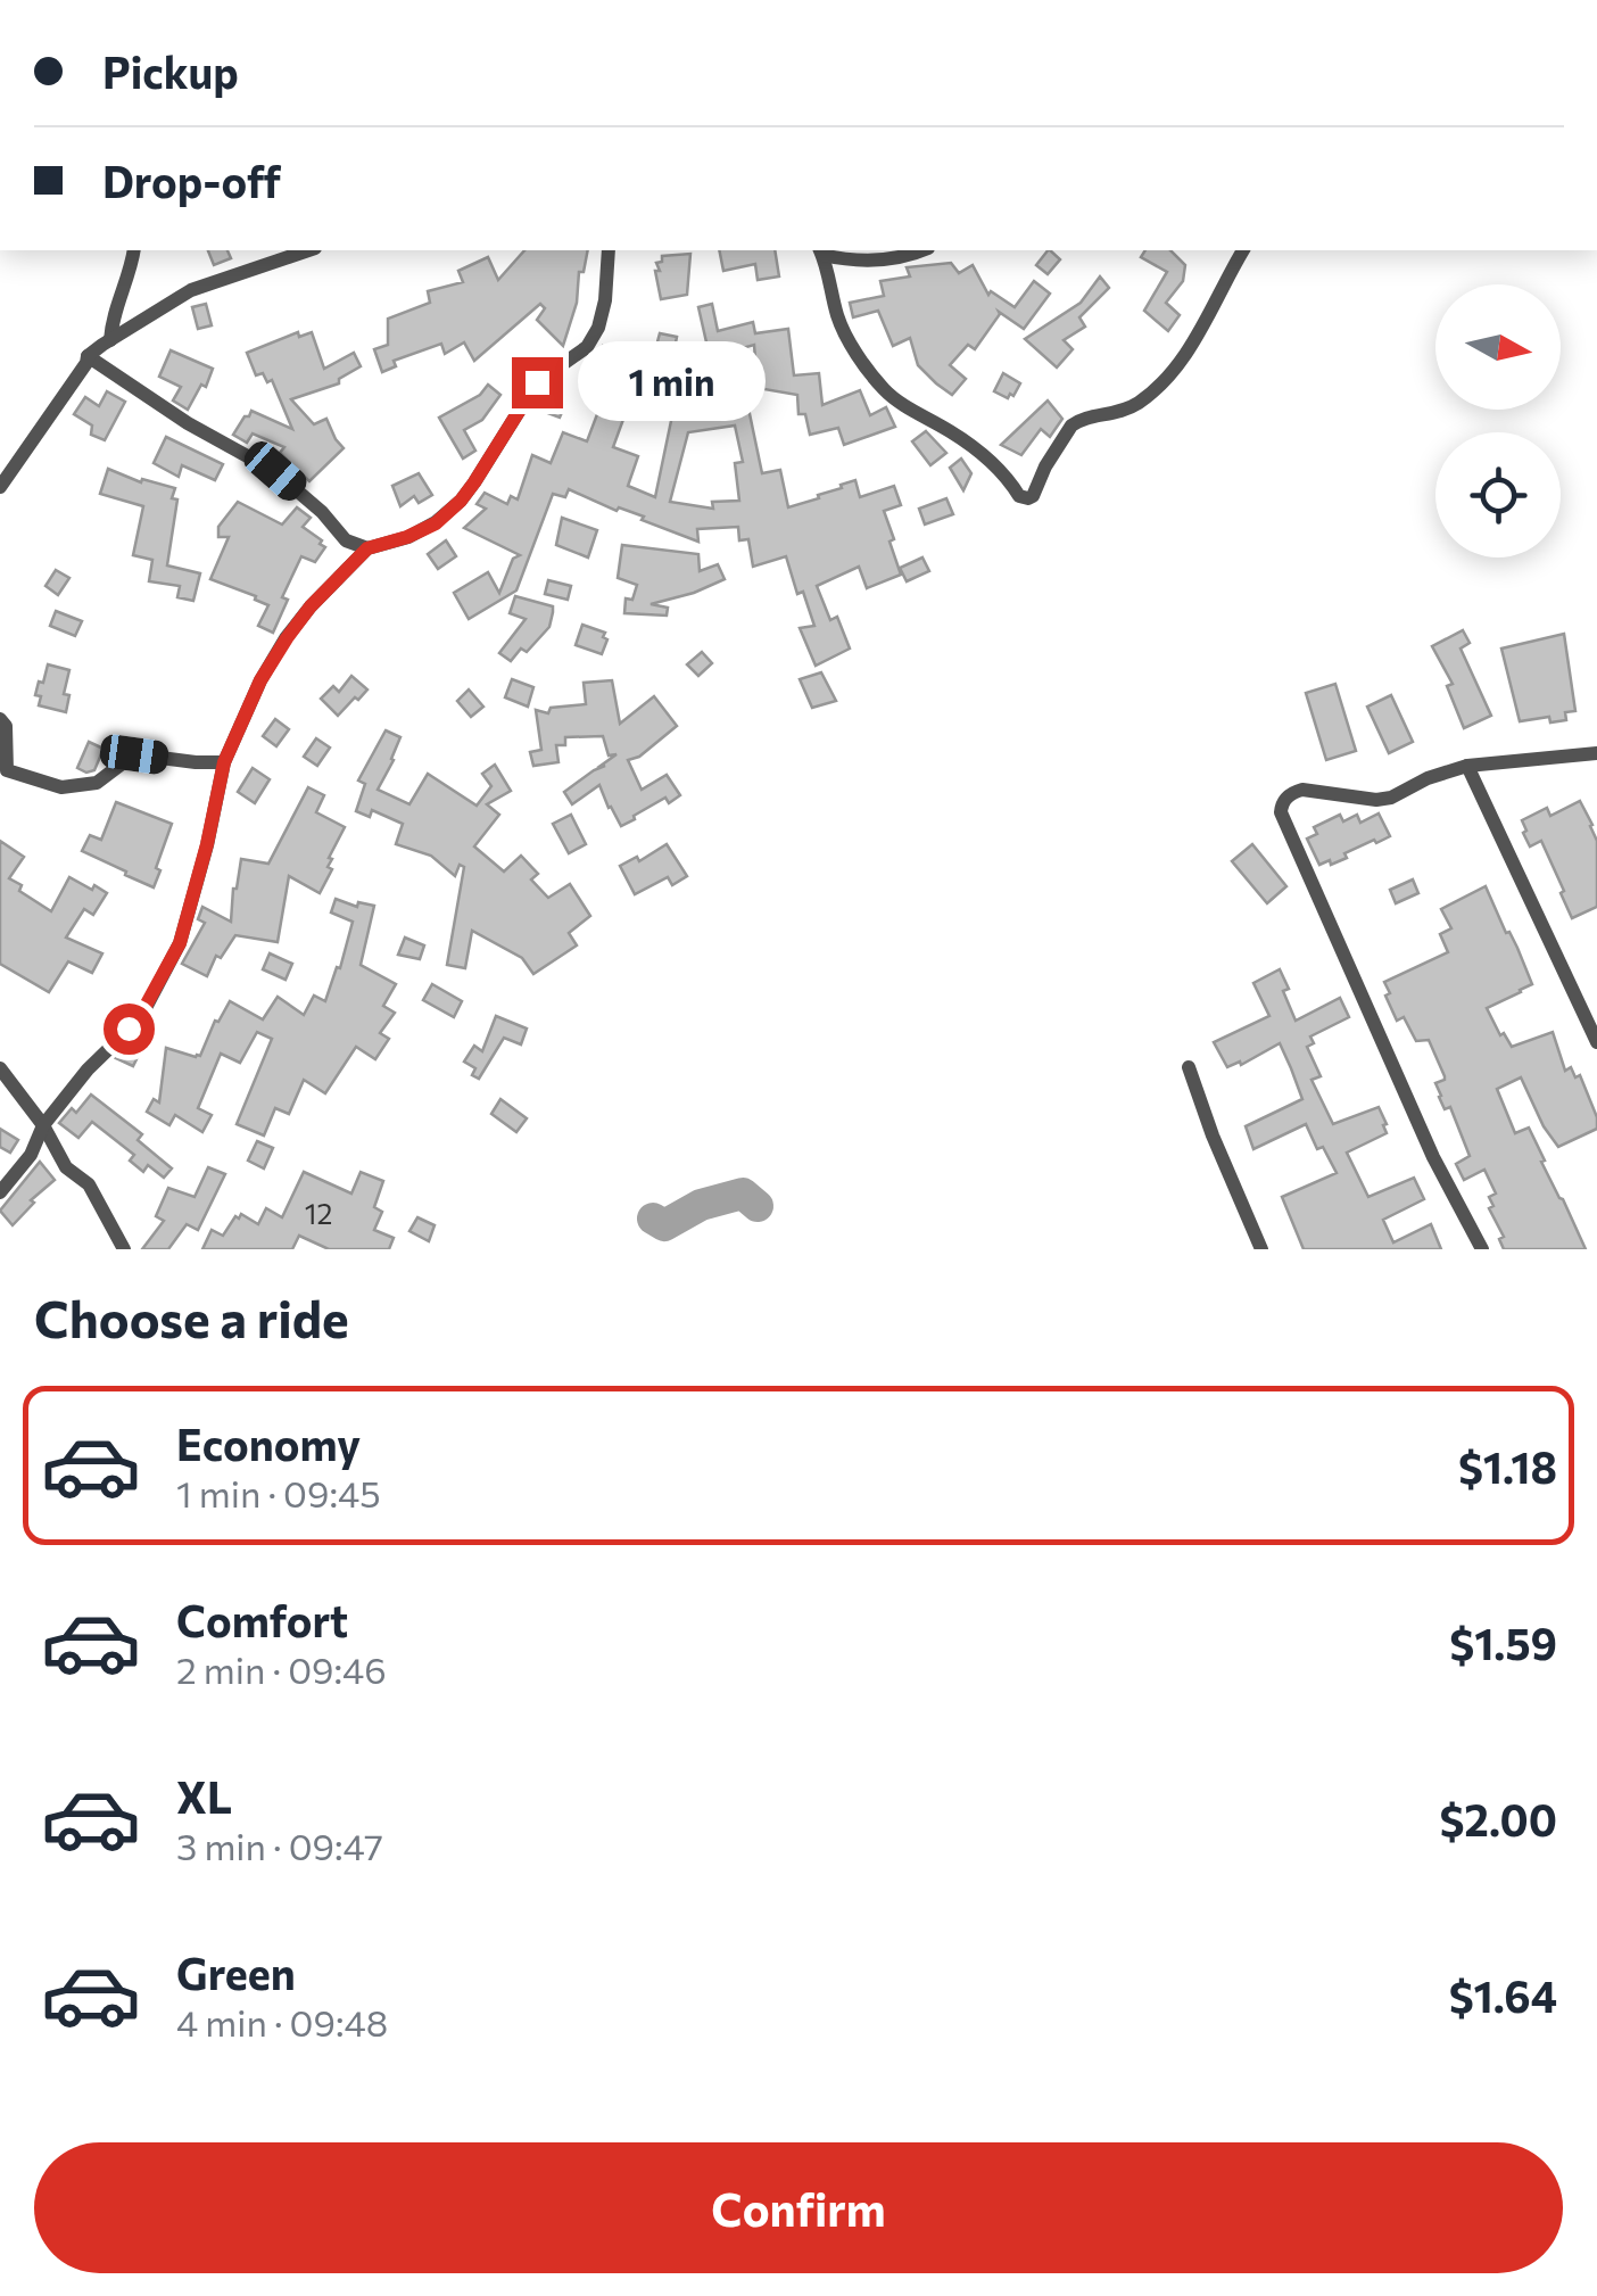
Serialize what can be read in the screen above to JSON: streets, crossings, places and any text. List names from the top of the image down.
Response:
{
  "house_numbers": ["12"],
  "north": "right",
  "page": {
    "banner": ["Pickup", "Drop-off"],
    "bubble": "1 min",
    "heading": "Choose a ride",
    "list": [
      {
        "name": "Economy",
        "note": "1 min · 09:45",
        "value": "$1.18"
      },
      {
        "name": "Comfort",
        "note": "2 min · 09:46",
        "value": "$1.59"
      },
      {
        "name": "XL",
        "note": "3 min · 09:47",
        "value": "$2.00"
      },
      {
        "name": "Green",
        "note": "4 min · 09:48",
        "value": "$1.64"
      }
    ],
    "buttons": "Confirm"
  }
}
